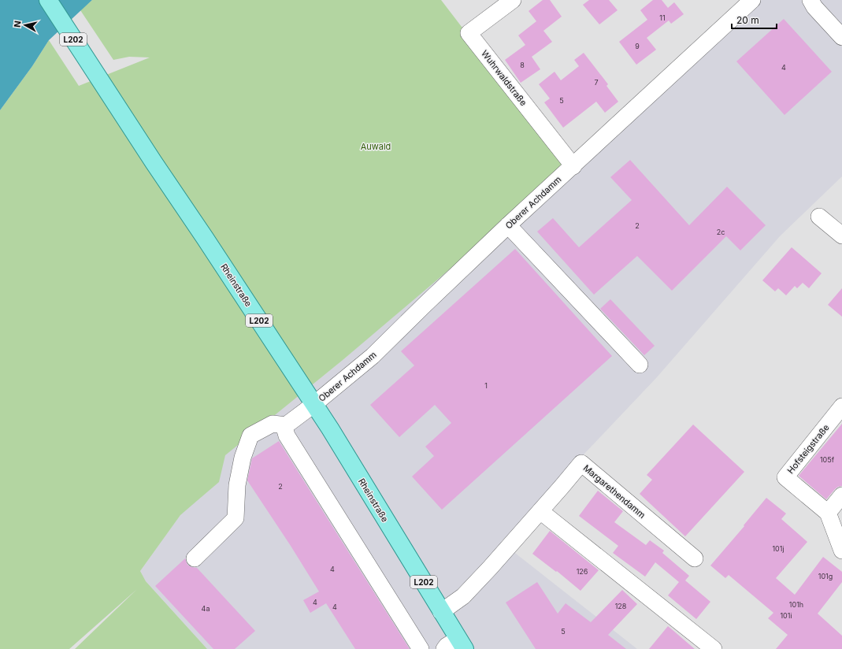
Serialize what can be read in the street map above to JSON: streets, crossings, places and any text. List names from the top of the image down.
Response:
{
  "streets": {
    "main road": ["L202", "Rheinstraße"],
    "street": [
      "Wuhrwaldstraße",
      "Oberer Achdamm",
      "Hofsteigstraße",
      "Margarethendamm"
    ]
  },
  "crossings": [
    ["Wuhrwaldstraße", "Oberer Achdamm"],
    ["Oberer Achdamm", "Rheinstraße"],
    ["Rheinstraße", "Margarethendamm"]
  ],
  "parks": ["Auwald"],
  "house_numbers": [
    "11",
    "9",
    "8",
    "4",
    "7",
    "5",
    "2",
    "2c",
    "1",
    "105f",
    "2",
    "101j",
    "4",
    "126",
    "101g",
    "4",
    "101h",
    "128",
    "4",
    "4a",
    "101i",
    "5"
  ],
  "scale_bar": "20 m",
  "north": "left"
}
